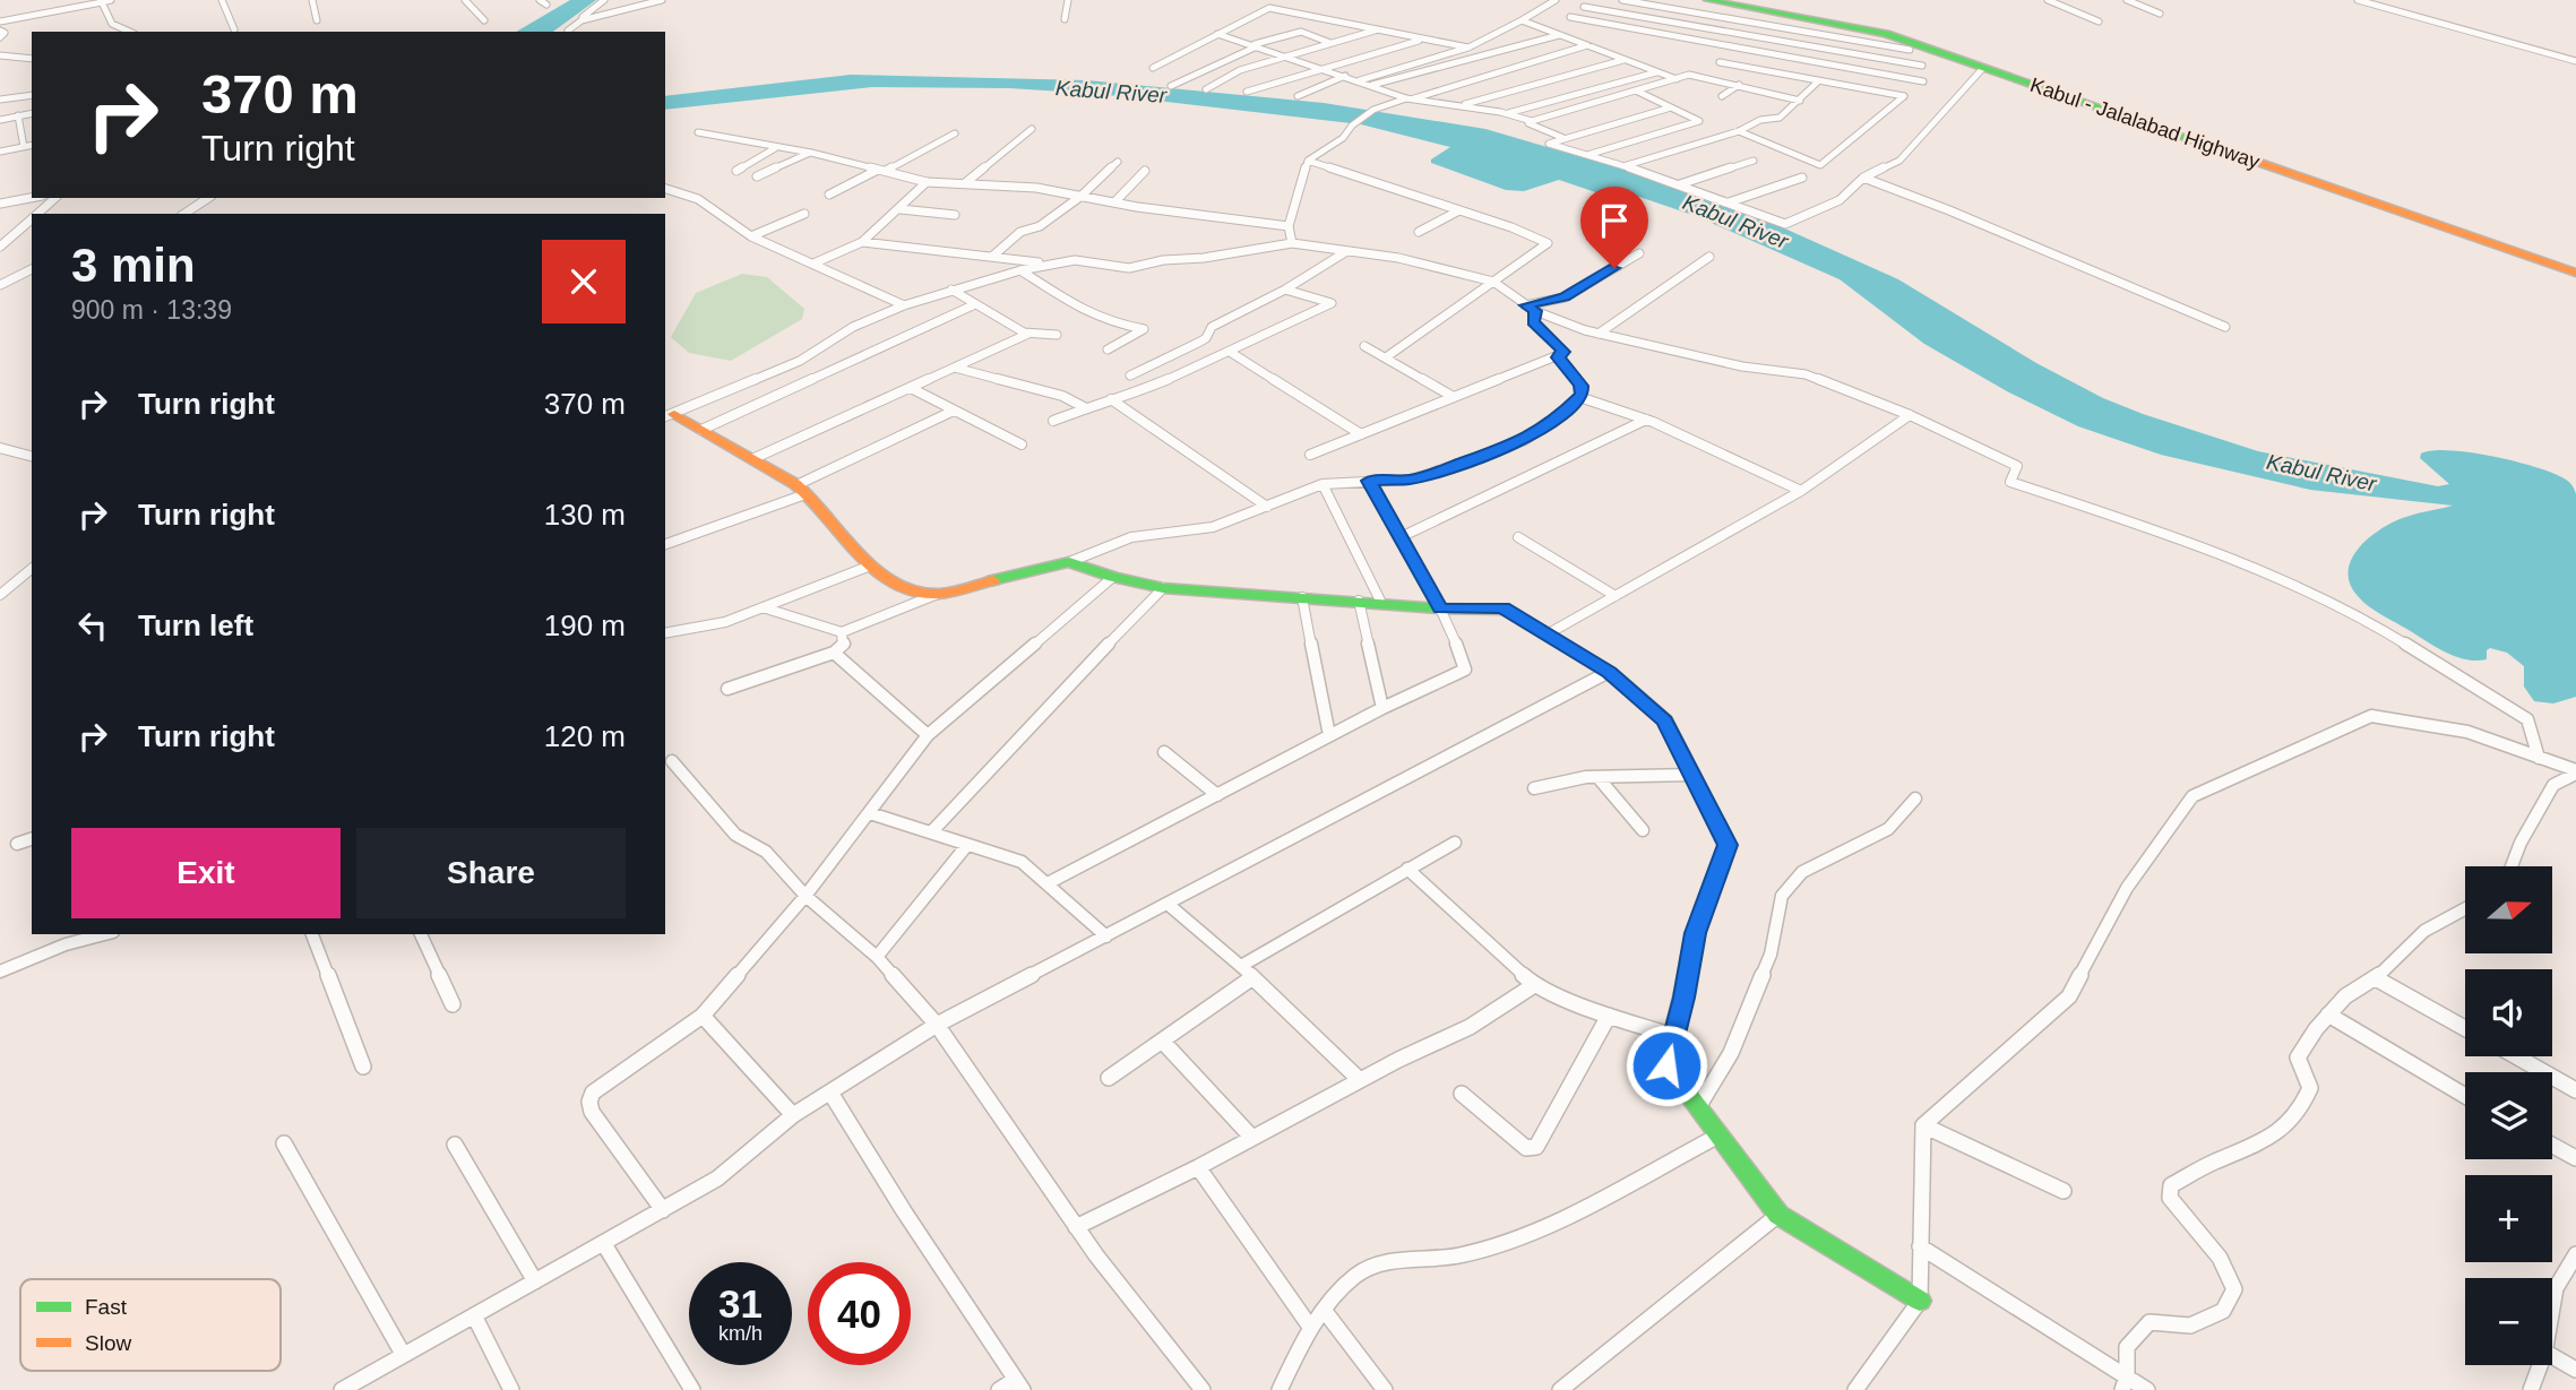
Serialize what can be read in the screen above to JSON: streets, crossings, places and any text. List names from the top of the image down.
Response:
{
  "streets": {
    "main road": ["Kabul - Jalalabad Highway"]
  },
  "water": ["Kabul River"],
  "legend": ["Fast", "Slow"],
  "north": "right",
  "page": {
    "turn": ["370 m", "Turn right"],
    "heading": ["3 min", "900 m · 13:39"],
    "list": [
      {
        "name": "Turn right",
        "value": "370 m"
      },
      {
        "name": "Turn right",
        "value": "130 m"
      },
      {
        "name": "Turn left",
        "value": "190 m"
      },
      {
        "name": "Turn right",
        "value": "120 m"
      }
    ],
    "buttons": ["Exit", "Share"],
    "map_buttons": ["+", "−"],
    "speed": "31 km/h",
    "limit": "40"
  }
}
